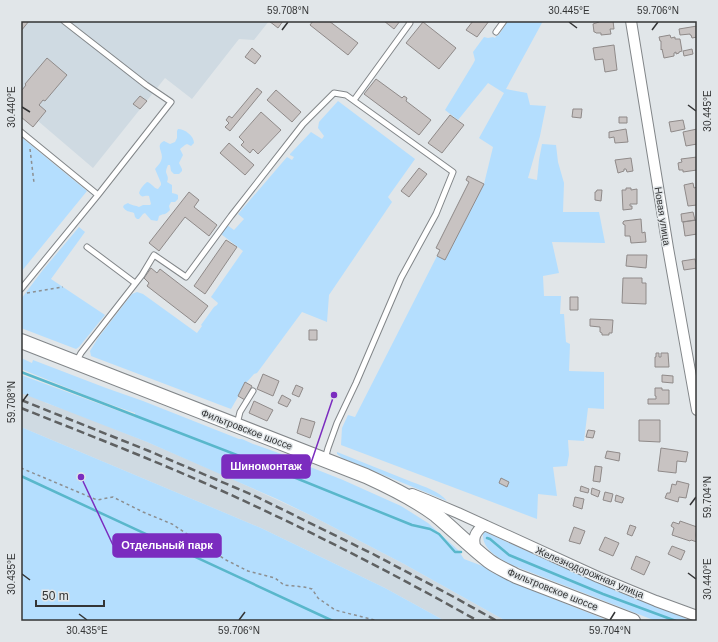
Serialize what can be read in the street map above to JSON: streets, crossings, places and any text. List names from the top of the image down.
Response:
{
  "streets": {
    "main road": ["Фильтровское шоссе"],
    "street": ["Новая улица", "Железнодорожная улица"]
  },
  "crossings": [
    ["Фильтровское шоссе", "Железнодорожная улица"]
  ],
  "places": ["Шиномонтаж", "Отдельный парк"],
  "scale_bar": "50 m",
  "coordinates": [
    "59.708°N",
    "30.445°E",
    "59.706°N",
    "30.440°E",
    "59.704°N",
    "30.435°E"
  ]
}
